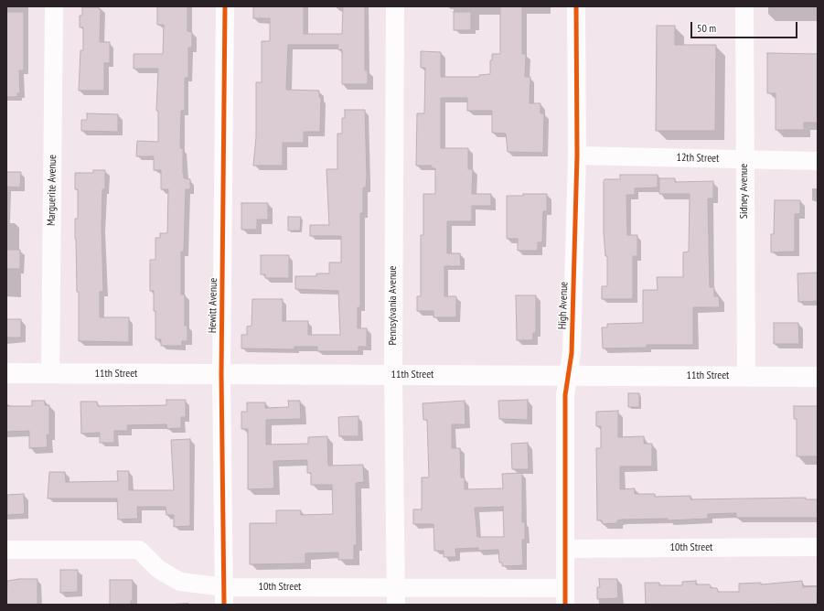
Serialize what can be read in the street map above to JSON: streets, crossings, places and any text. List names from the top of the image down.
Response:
{
  "streets": {
    "main road": ["11th Street"],
    "street": [
      "12th Street",
      "Marguerite Avenue",
      "Sidney Avenue",
      "Hewitt Avenue",
      "Pennsylvania Avenue",
      "High Avenue",
      "10th Street"
    ]
  },
  "crossings": [
    ["12th Street", "Sidney Avenue"],
    ["12th Street", "High Avenue"],
    ["Marguerite Avenue", "11th Street"],
    ["Sidney Avenue", "11th Street"],
    ["Hewitt Avenue", "11th Street"],
    ["Hewitt Avenue", "10th Street"],
    ["Pennsylvania Avenue", "11th Street"],
    ["Pennsylvania Avenue", "10th Street"],
    ["High Avenue", "11th Street"],
    ["High Avenue", "10th Street"]
  ],
  "scale_bar": "50 m"
}
